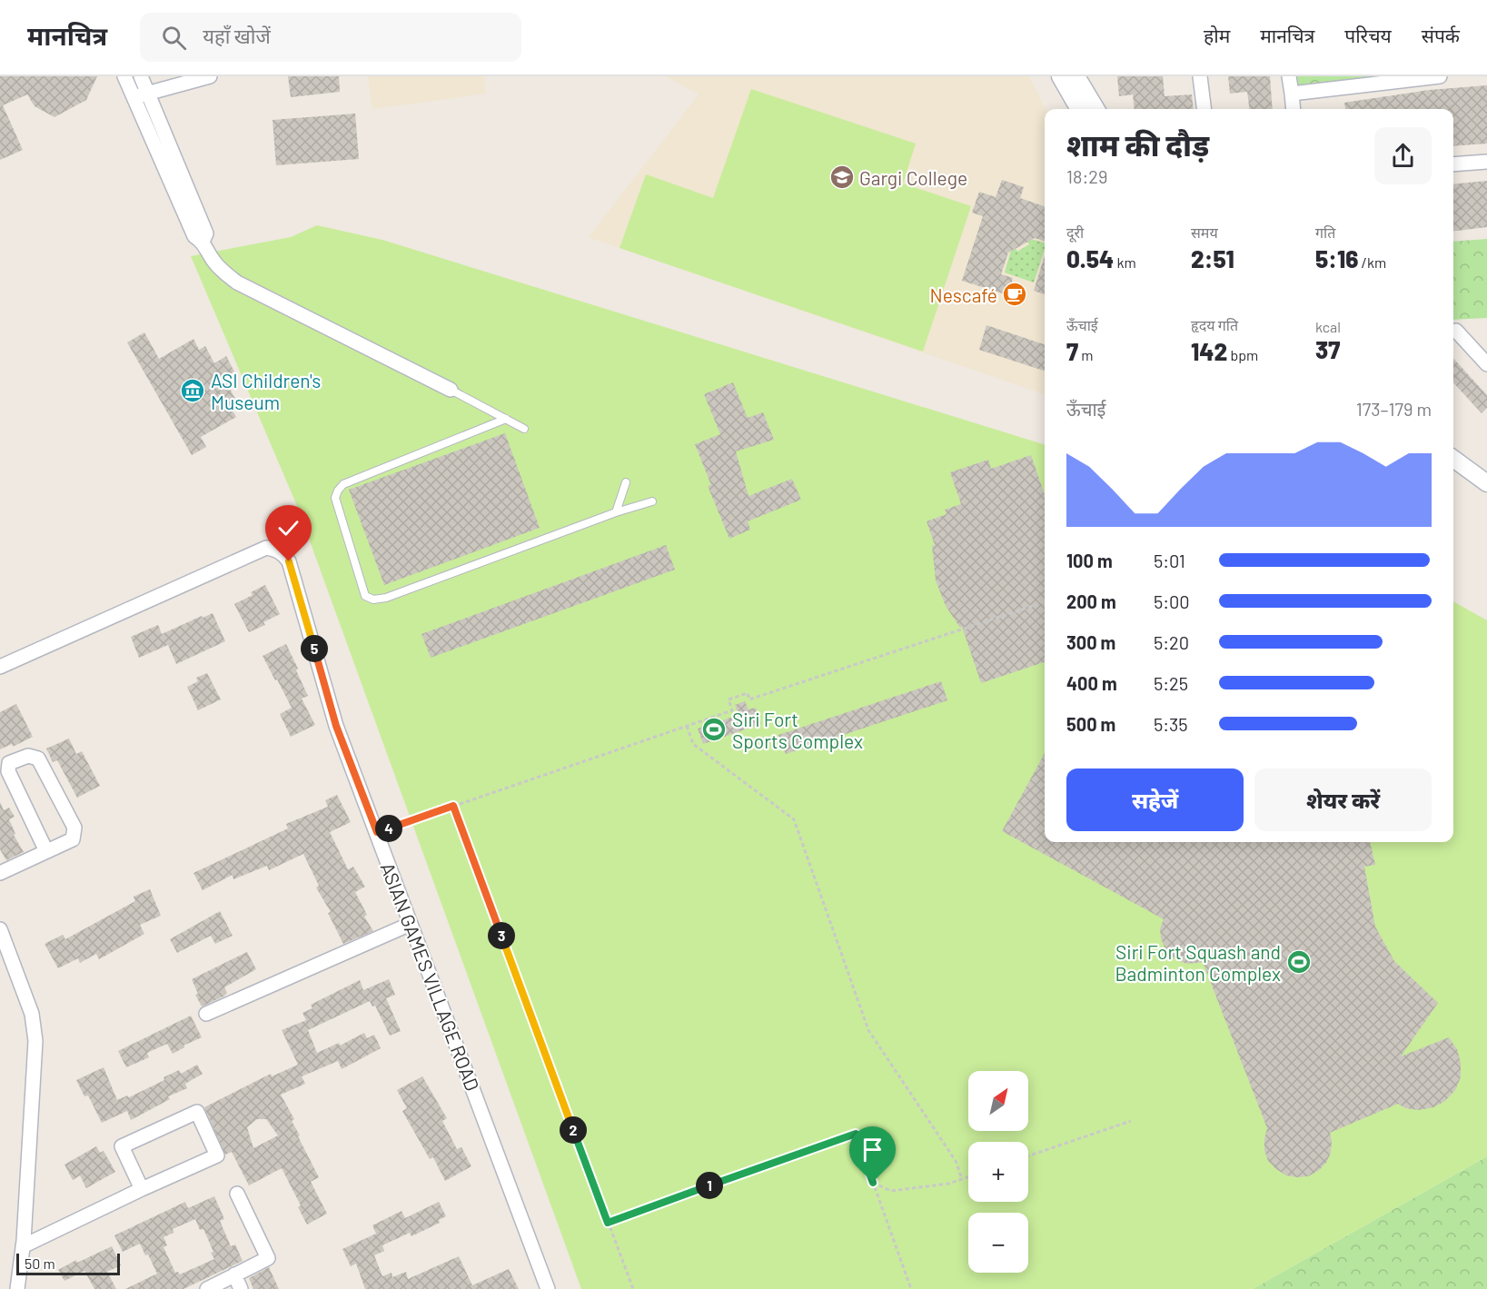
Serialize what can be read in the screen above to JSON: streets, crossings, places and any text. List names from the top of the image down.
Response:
{
  "streets": {
    "street": ["ASIAN GAMES VILLAGE ROAD"]
  },
  "places": {
    "school or university": ["Gargi College"],
    "cafe": ["Nescafé"],
    "museum": ["ASI Children's Museum"],
    "sports": ["Siri Fort Sports Complex", "Siri Fort Squash and Badminton Complex"]
  },
  "scale_bar": "50 m",
  "north": "top right",
  "page": {
    "header": "मानचित्र",
    "search": "यहाँ खोजें",
    "nav": [
      "होम",
      "मानचित्र",
      "परिचय",
      "संपर्क"
    ],
    "heading": ["शाम की दौड़", "18:29"],
    "stats": [
      ["दूरी", "0.54 km"],
      ["समय", "2:51"],
      ["गति", "5:16 /km"],
      ["ऊँचाई", "7 m"],
      ["हृदय गति", "142 bpm"],
      ["kcal", "37"]
    ],
    "chart": ["ऊँचाई", "173–179 m"],
    "list": [
      {
        "name": "100 m",
        "note": "5:01"
      },
      {
        "name": "200 m",
        "note": "5:00"
      },
      {
        "name": "300 m",
        "note": "5:20"
      },
      {
        "name": "400 m",
        "note": "5:25"
      },
      {
        "name": "500 m",
        "note": "5:35"
      }
    ],
    "pins": [
      "5",
      "4",
      "3",
      "2",
      "1"
    ],
    "buttons": ["सहेजें", "शेयर करें"],
    "map_buttons": ["+", "−"],
    "scale": "50 m"
  }
}
